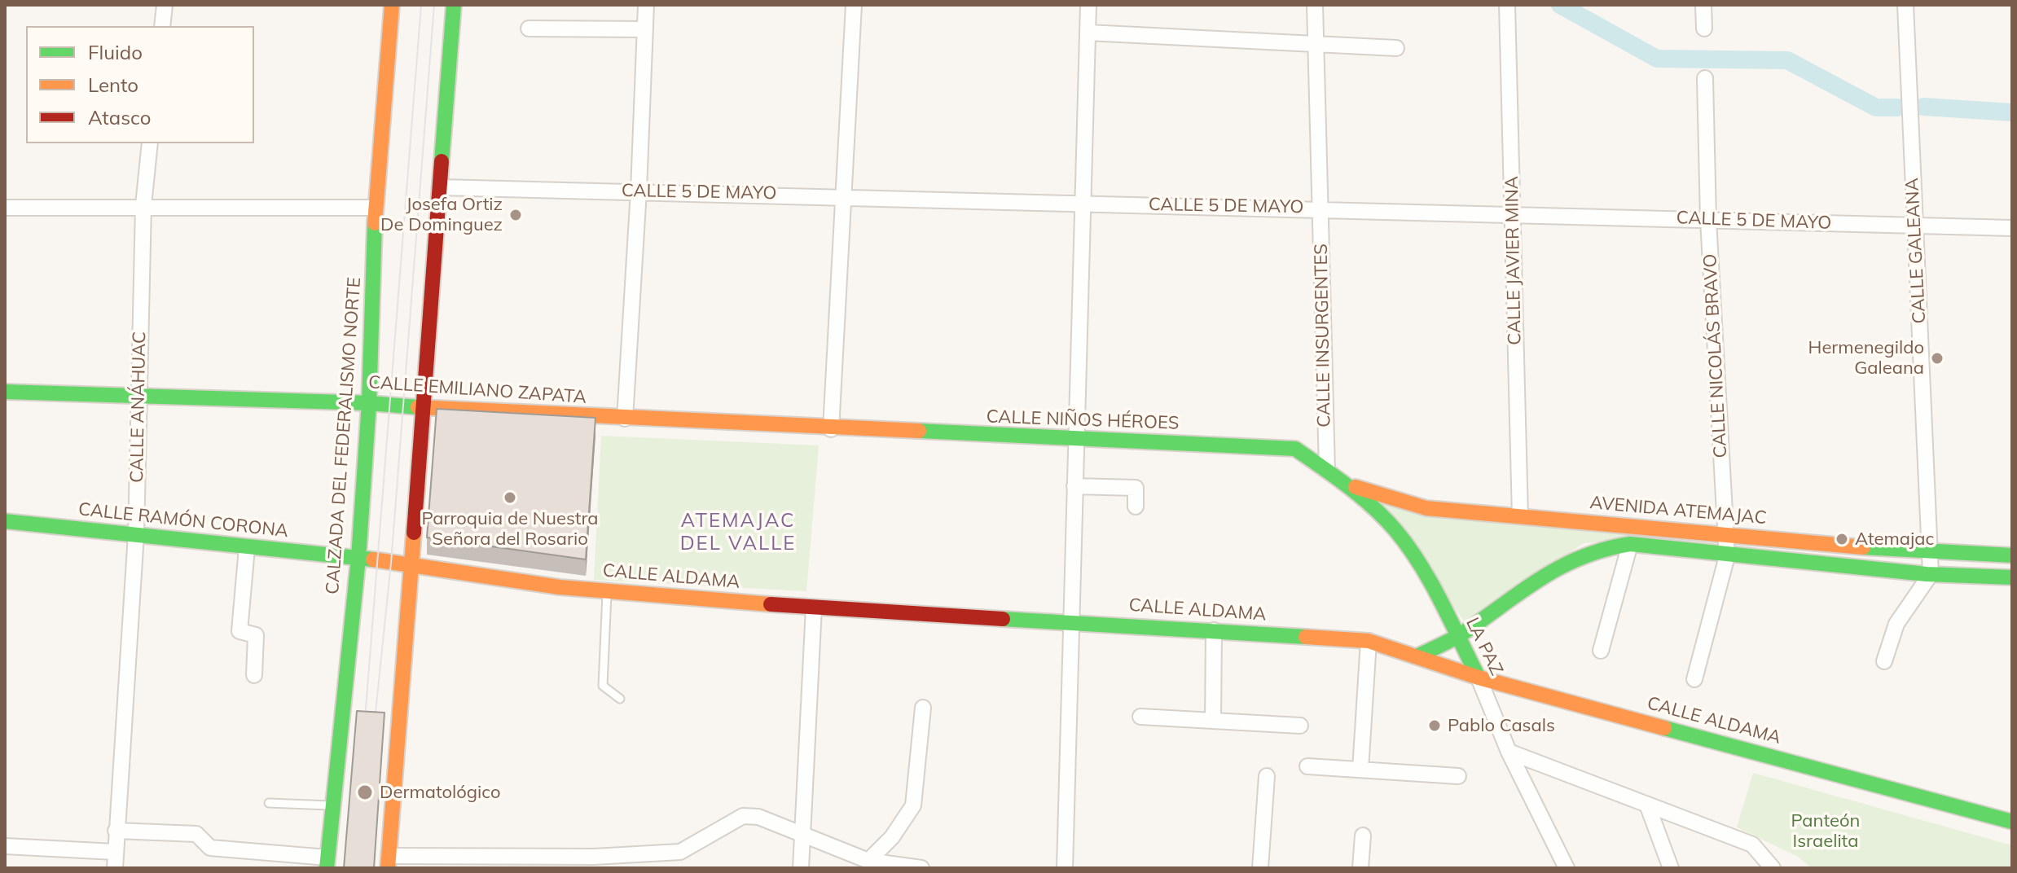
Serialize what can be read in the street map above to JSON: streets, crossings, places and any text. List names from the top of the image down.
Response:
{
  "streets": {
    "street": [
      "CALLE 5 DE MAYO",
      "CALLE GALEANA",
      "CALLE JAVIER MINA",
      "CALLE INSURGENTES",
      "CALLE NICOLÁS BRAVO",
      "CALLE EMILIANO ZAPATA",
      "CALLE ANÁHUAC",
      "CALLE NIÑOS HÉROES",
      "CALZADA DEL FEDERALISMO NORTE",
      "AVENIDA ATEMAJAC",
      "CALLE RAMÓN CORONA",
      "CALLE ALDAMA",
      "LA PAZ"
    ]
  },
  "crossings": [
    ["CALLE 5 DE MAYO", "CALLE GALEANA"],
    ["CALLE 5 DE MAYO", "CALLE JAVIER MINA"],
    ["CALLE 5 DE MAYO", "CALLE INSURGENTES"],
    ["CALLE 5 DE MAYO", "CALLE NICOLÁS BRAVO"],
    ["CALLE GALEANA", "AVENIDA ATEMAJAC"],
    ["CALLE JAVIER MINA", "AVENIDA ATEMAJAC"],
    ["CALLE INSURGENTES", "CALLE NIÑOS HÉROES"],
    ["CALLE INSURGENTES", "LA PAZ"],
    ["CALLE NICOLÁS BRAVO", "AVENIDA ATEMAJAC"],
    ["CALLE EMILIANO ZAPATA", "CALLE ANÁHUAC"],
    ["CALLE EMILIANO ZAPATA", "CALLE NIÑOS HÉROES"],
    ["CALLE EMILIANO ZAPATA", "CALZADA DEL FEDERALISMO NORTE"],
    ["CALLE ANÁHUAC", "CALLE RAMÓN CORONA"],
    ["CALLE NIÑOS HÉROES", "LA PAZ"],
    ["CALZADA DEL FEDERALISMO NORTE", "CALLE RAMÓN CORONA"],
    ["CALZADA DEL FEDERALISMO NORTE", "CALLE ALDAMA"],
    ["AVENIDA ATEMAJAC", "CALLE ALDAMA"],
    ["AVENIDA ATEMAJAC", "LA PAZ"],
    ["CALLE RAMÓN CORONA", "CALLE ALDAMA"],
    ["CALLE ALDAMA", "LA PAZ"]
  ],
  "districts": ["ATEMAJAC DEL VALLE"],
  "parks": ["Panteón Israelita"],
  "places": [
    "Josefa Ortiz De Dominguez",
    "Hermenegildo Galeana",
    "Parroquia de Nuestra Señora del Rosario",
    "Atemajac",
    "Pablo Casals",
    "Dermatológico"
  ],
  "legend": ["Fluido", "Lento", "Atasco"]
}
